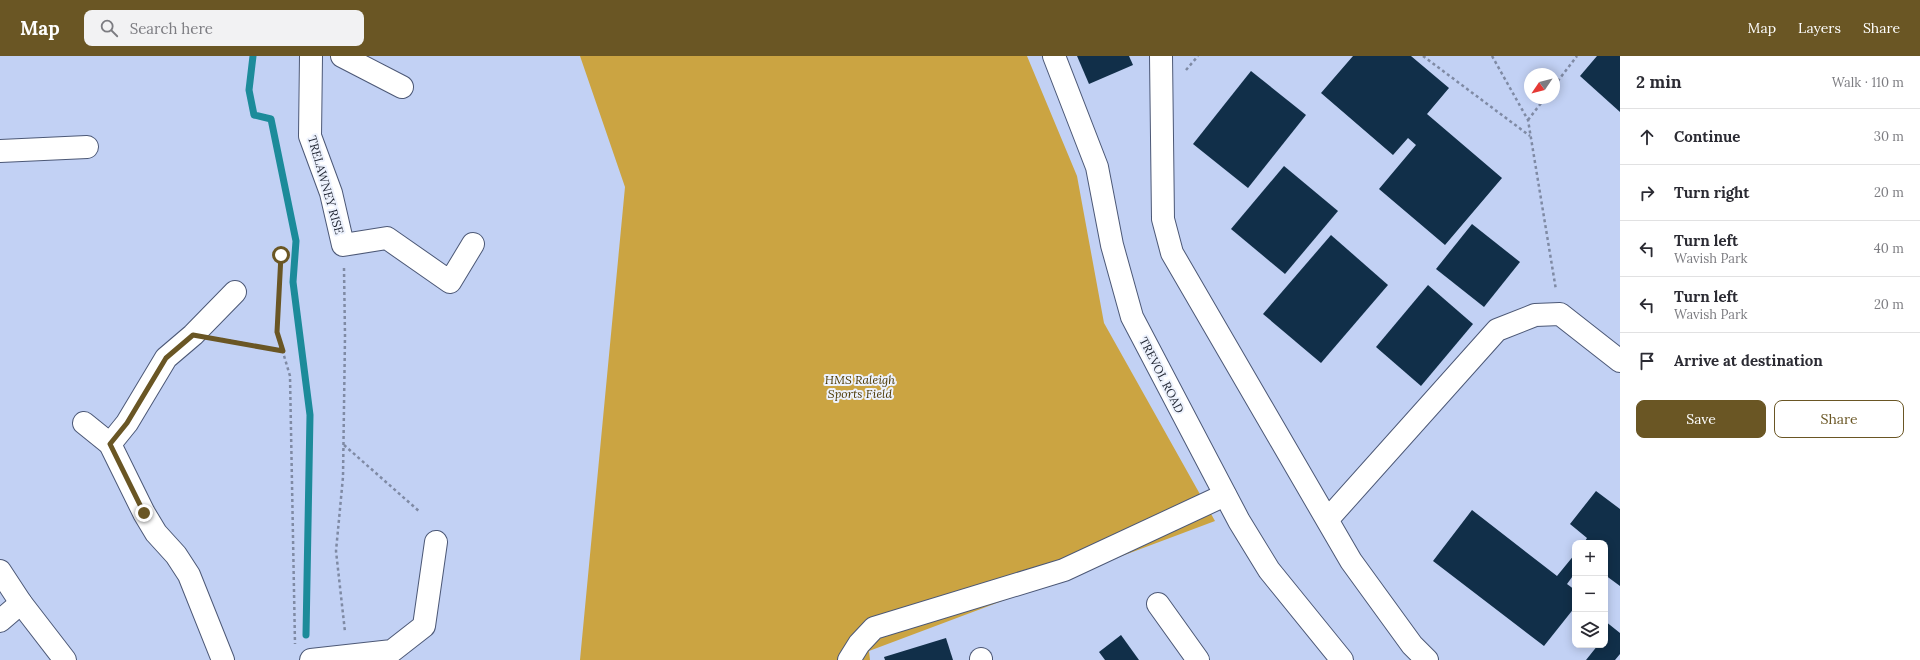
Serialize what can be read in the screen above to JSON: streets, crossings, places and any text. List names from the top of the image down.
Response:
{
  "streets": {
    "street": ["TRELAWNEY RISE", "TREVOL ROAD"]
  },
  "parks": ["HMS Raleigh Sports Field"],
  "north": "bottom left",
  "page": {
    "header": "Map",
    "search": "Search here",
    "nav": ["Map", "Layers", "Share"],
    "heading": ["2 min", "Walk · 110 m"],
    "list": [
      ["Continue", "30 m"],
      ["Turn right", "20 m"],
      ["Turn left", "Wavish Park", "40 m"],
      ["Turn left", "Wavish Park", "20 m"],
      "Arrive at destination"
    ],
    "buttons": ["Save", "Share"],
    "map_buttons": ["+", "−"]
  }
}
